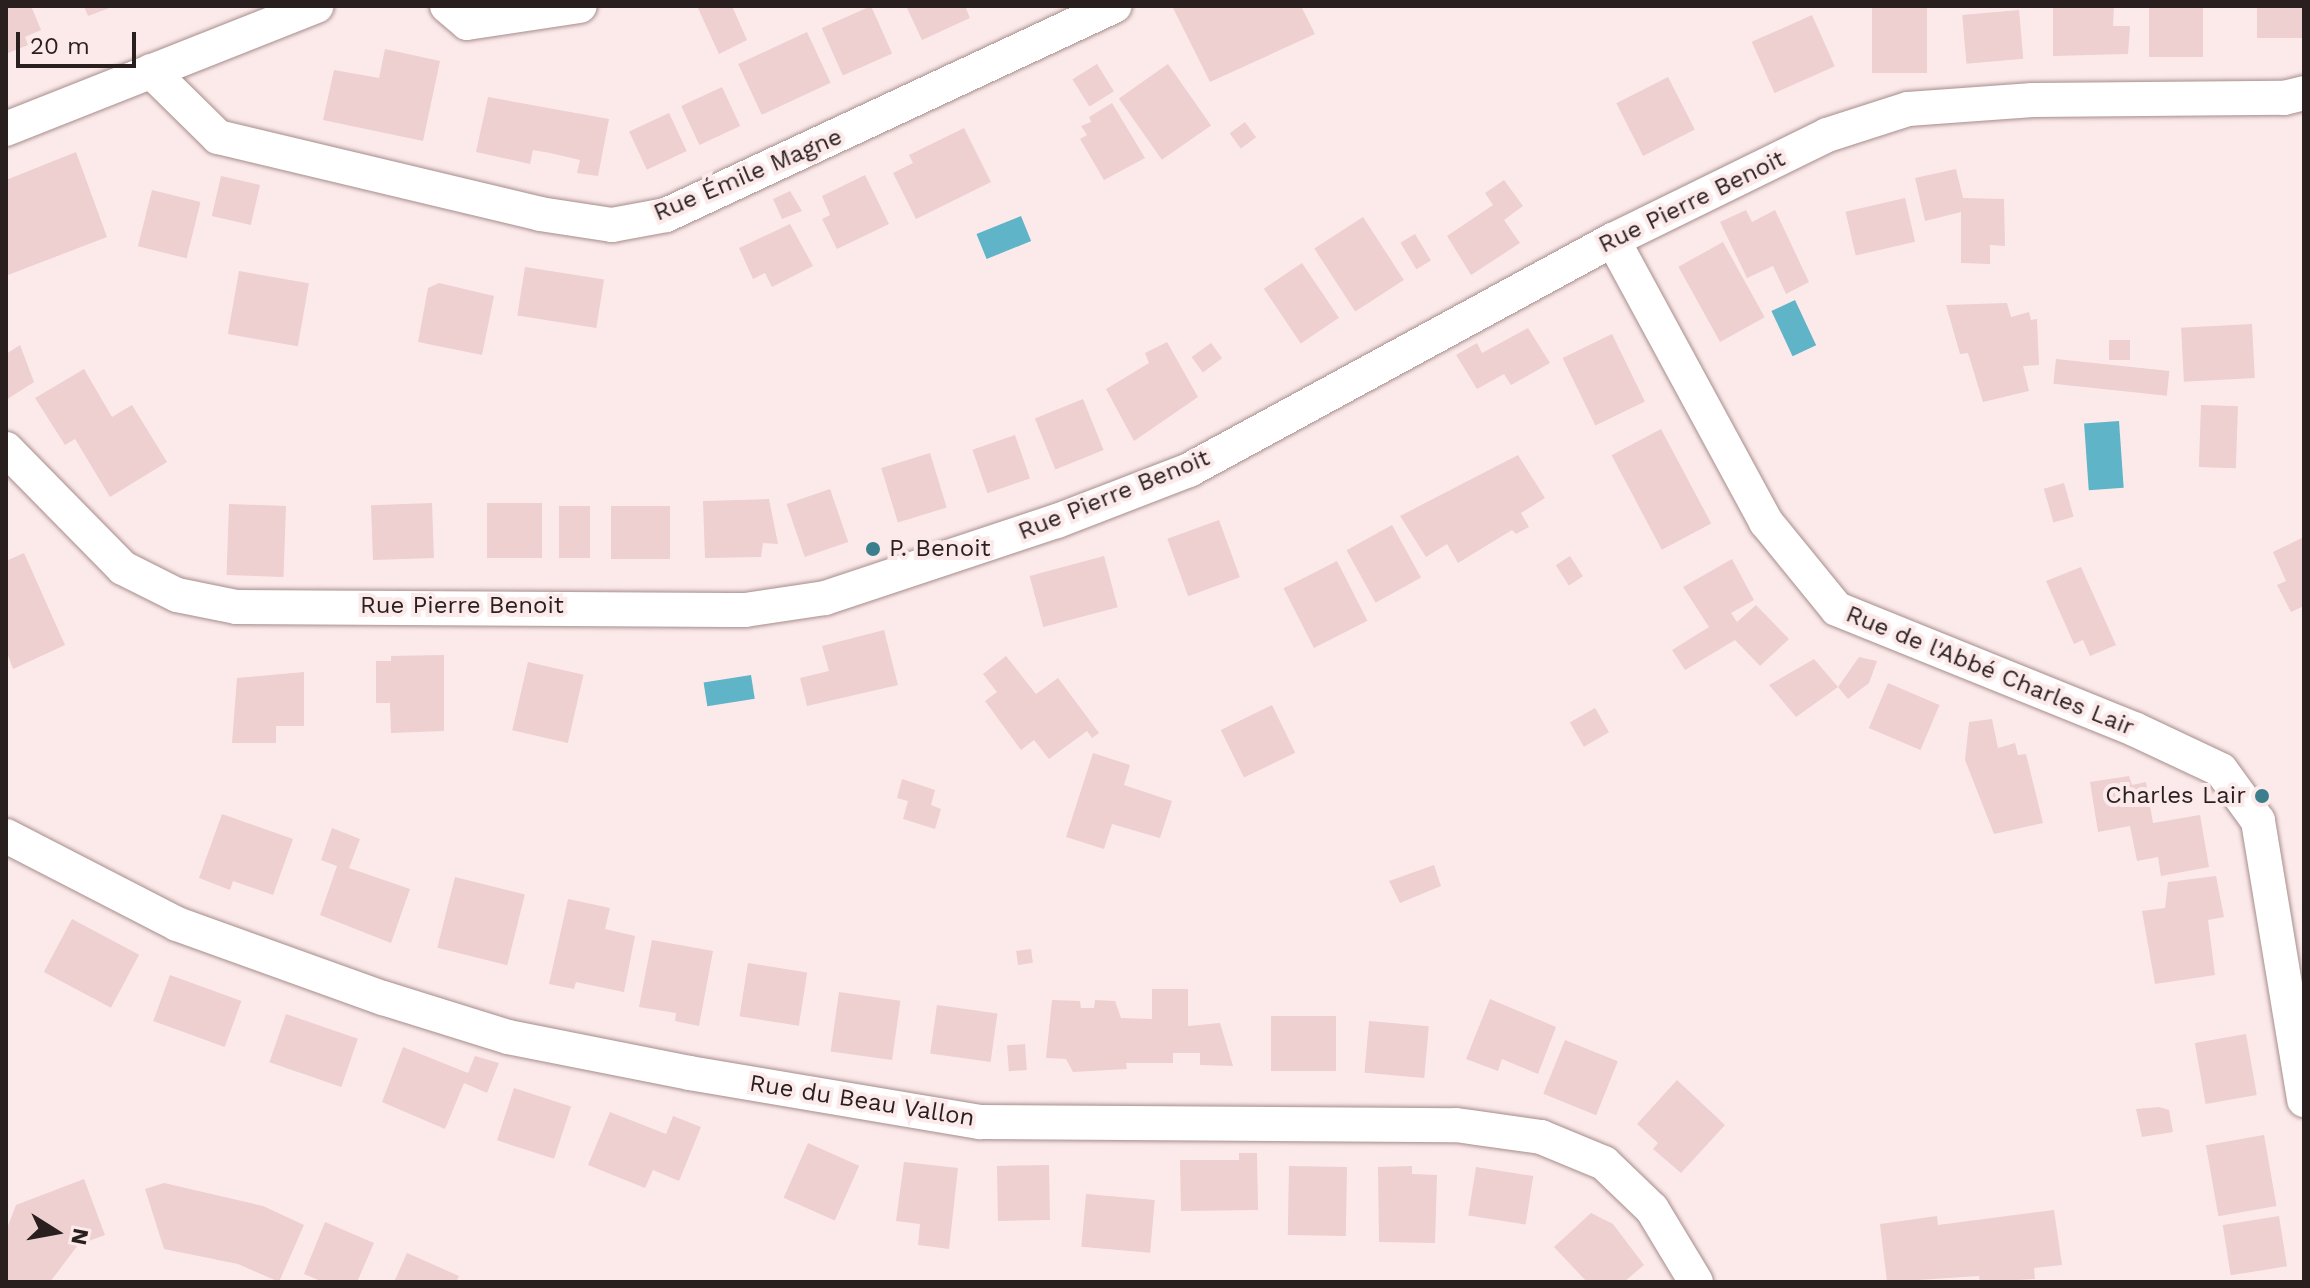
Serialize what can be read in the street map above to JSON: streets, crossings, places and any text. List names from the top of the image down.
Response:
{
  "streets": {
    "street": [
      "Rue Émile Magne",
      "Rue Pierre Benoit",
      "Rue de l'Abbé Charles Lair",
      "Rue du Beau Vallon"
    ]
  },
  "crossings": [
    ["Rue Pierre Benoit", "Rue de l'Abbé Charles Lair"]
  ],
  "places": ["P. Benoit", "Charles Lair"],
  "scale_bar": "20 m",
  "north": "right"
}
